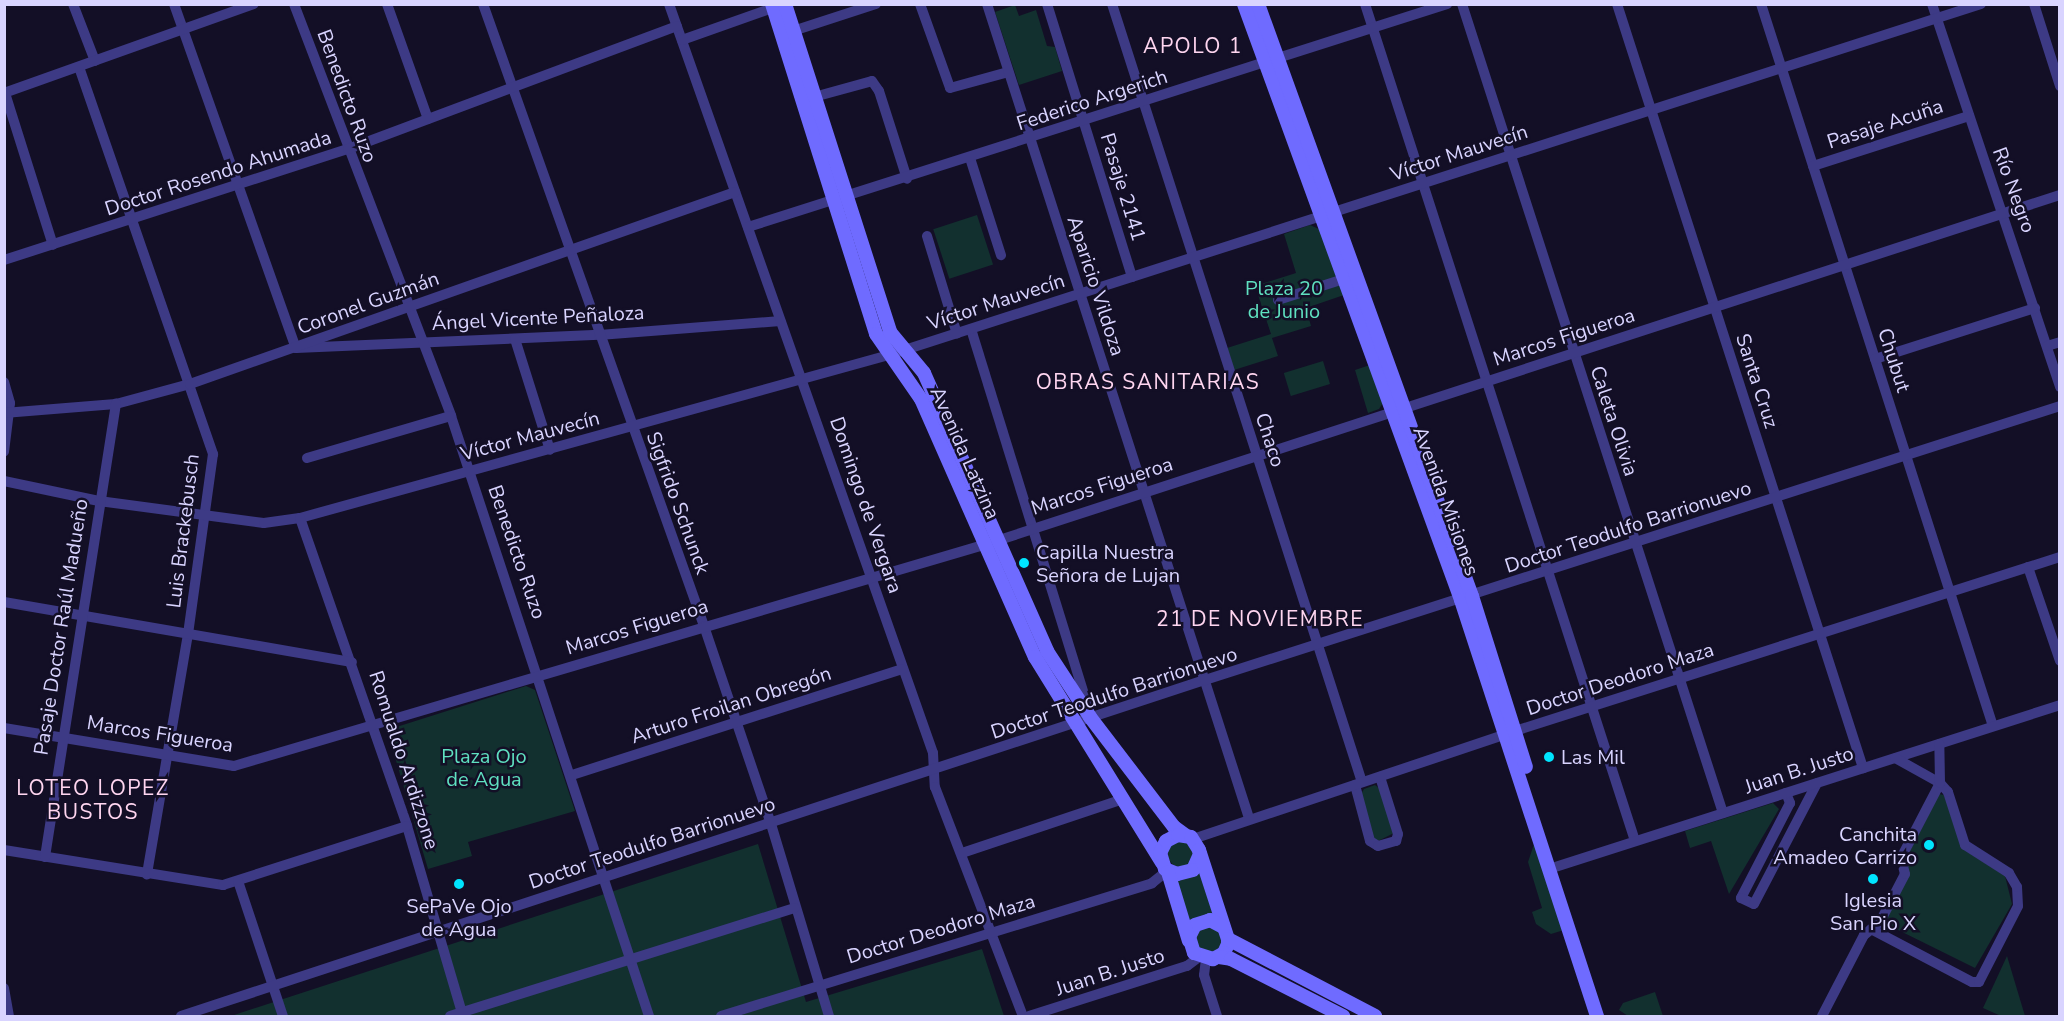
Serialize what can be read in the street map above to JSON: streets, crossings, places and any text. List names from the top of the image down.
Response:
{
  "streets": {
    "street": [
      "Benedicto Ruzo",
      "Federico Argerich",
      "Pasaje Acuña",
      "Víctor Mauvecín",
      "Doctor Rosendo Ahumada",
      "Pasaje 2141",
      "Río Negro",
      "Aparicio Vildoza",
      "Coronel Guzmán",
      "Ángel Vicente Peñaloza",
      "Marcos Figueroa",
      "Chubut",
      "Santa Cruz",
      "Caleta Olivia",
      "Chaco",
      "Avenida Latzina",
      "Avenida Misiones",
      "Sigfrido Schunck",
      "Domingo de Vergara",
      "Doctor Teodulfo Barrionuevo",
      "Luis Brackebusch",
      "Pasaje Doctor Raúl Madueño",
      "Doctor Deodoro Maza",
      "Arturo Froilan Obregón",
      "Romualdo Ardizzone",
      "Juan B. Justo"
    ]
  },
  "crossings": [
    ["Benedicto Ruzo", "Víctor Mauvecín"],
    ["Benedicto Ruzo", "Doctor Rosendo Ahumada"],
    ["Benedicto Ruzo", "Coronel Guzmán"],
    ["Benedicto Ruzo", "Ángel Vicente Peñaloza"],
    ["Benedicto Ruzo", "Marcos Figueroa"],
    ["Benedicto Ruzo", "Doctor Teodulfo Barrionuevo"],
    ["Benedicto Ruzo", "Arturo Froilan Obregón"],
    ["Federico Argerich", "Pasaje 2141"],
    ["Federico Argerich", "Aparicio Vildoza"],
    ["Federico Argerich", "Chaco"],
    ["Federico Argerich", "Avenida Latzina"],
    ["Federico Argerich", "Avenida Misiones"],
    ["Federico Argerich", "Domingo de Vergara"],
    ["Pasaje Acuña", "Río Negro"],
    ["Pasaje Acuña", "Chubut"],
    ["Víctor Mauvecín", "Pasaje 2141"],
    ["Víctor Mauvecín", "Río Negro"],
    ["Víctor Mauvecín", "Aparicio Vildoza"],
    ["Víctor Mauvecín", "Chubut"],
    ["Víctor Mauvecín", "Santa Cruz"],
    ["Víctor Mauvecín", "Caleta Olivia"],
    ["Víctor Mauvecín", "Chaco"],
    ["Víctor Mauvecín", "Avenida Latzina"],
    ["Víctor Mauvecín", "Avenida Misiones"],
    ["Víctor Mauvecín", "Sigfrido Schunck"],
    ["Víctor Mauvecín", "Domingo de Vergara"],
    ["Víctor Mauvecín", "Luis Brackebusch"],
    ["Víctor Mauvecín", "Pasaje Doctor Raúl Madueño"],
    ["Víctor Mauvecín", "Romualdo Ardizzone"],
    ["Doctor Rosendo Ahumada", "Sigfrido Schunck"],
    ["Doctor Rosendo Ahumada", "Domingo de Vergara"],
    ["Doctor Rosendo Ahumada", "Luis Brackebusch"],
    ["Río Negro", "Marcos Figueroa"],
    ["Aparicio Vildoza", "Marcos Figueroa"],
    ["Aparicio Vildoza", "Doctor Teodulfo Barrionuevo"],
    ["Aparicio Vildoza", "Doctor Deodoro Maza"],
    ["Coronel Guzmán", "Ángel Vicente Peñaloza"],
    ["Coronel Guzmán", "Sigfrido Schunck"],
    ["Coronel Guzmán", "Domingo de Vergara"],
    ["Coronel Guzmán", "Luis Brackebusch"],
    ["Coronel Guzmán", "Pasaje Doctor Raúl Madueño"],
    ["Ángel Vicente Peñaloza", "Sigfrido Schunck"],
    ["Ángel Vicente Peñaloza", "Domingo de Vergara"],
    ["Marcos Figueroa", "Chubut"],
    ["Marcos Figueroa", "Santa Cruz"],
    ["Marcos Figueroa", "Caleta Olivia"],
    ["Marcos Figueroa", "Chaco"],
    ["Marcos Figueroa", "Avenida Latzina"],
    ["Marcos Figueroa", "Avenida Misiones"],
    ["Marcos Figueroa", "Sigfrido Schunck"],
    ["Marcos Figueroa", "Domingo de Vergara"],
    ["Marcos Figueroa", "Luis Brackebusch"],
    ["Marcos Figueroa", "Pasaje Doctor Raúl Madueño"],
    ["Marcos Figueroa", "Romualdo Ardizzone"],
    ["Chubut", "Doctor Teodulfo Barrionuevo"],
    ["Chubut", "Doctor Deodoro Maza"],
    ["Chubut", "Juan B. Justo"],
    ["Santa Cruz", "Doctor Teodulfo Barrionuevo"],
    ["Santa Cruz", "Doctor Deodoro Maza"],
    ["Santa Cruz", "Juan B. Justo"],
    ["Caleta Olivia", "Doctor Teodulfo Barrionuevo"],
    ["Caleta Olivia", "Doctor Deodoro Maza"],
    ["Caleta Olivia", "Juan B. Justo"],
    ["Chaco", "Doctor Teodulfo Barrionuevo"],
    ["Chaco", "Doctor Deodoro Maza"],
    ["Avenida Latzina", "Doctor Teodulfo Barrionuevo"],
    ["Avenida Latzina", "Doctor Deodoro Maza"],
    ["Avenida Latzina", "Juan B. Justo"],
    ["Avenida Misiones", "Doctor Teodulfo Barrionuevo"],
    ["Avenida Misiones", "Doctor Deodoro Maza"],
    ["Avenida Misiones", "Juan B. Justo"],
    ["Sigfrido Schunck", "Doctor Teodulfo Barrionuevo"],
    ["Sigfrido Schunck", "Doctor Deodoro Maza"],
    ["Sigfrido Schunck", "Arturo Froilan Obregón"],
    ["Domingo de Vergara", "Doctor Teodulfo Barrionuevo"],
    ["Domingo de Vergara", "Doctor Deodoro Maza"],
    ["Domingo de Vergara", "Arturo Froilan Obregón"],
    ["Doctor Teodulfo Barrionuevo", "Romualdo Ardizzone"]
  ],
  "districts": [
    "APOLO 1",
    "OBRAS SANITARIAS",
    "21 DE NOVIEMBRE",
    "LOTEO LOPEZ BUSTOS"
  ],
  "parks": ["Plaza 20 de Junio", "Plaza Ojo de Agua"],
  "places": [
    "Capilla Nuestra Señora de Lujan",
    "Las Mil",
    "Canchita Amadeo Carrizo",
    "Iglesia San Pio X",
    "SePaVe Ojo de Agua"
  ]
}
